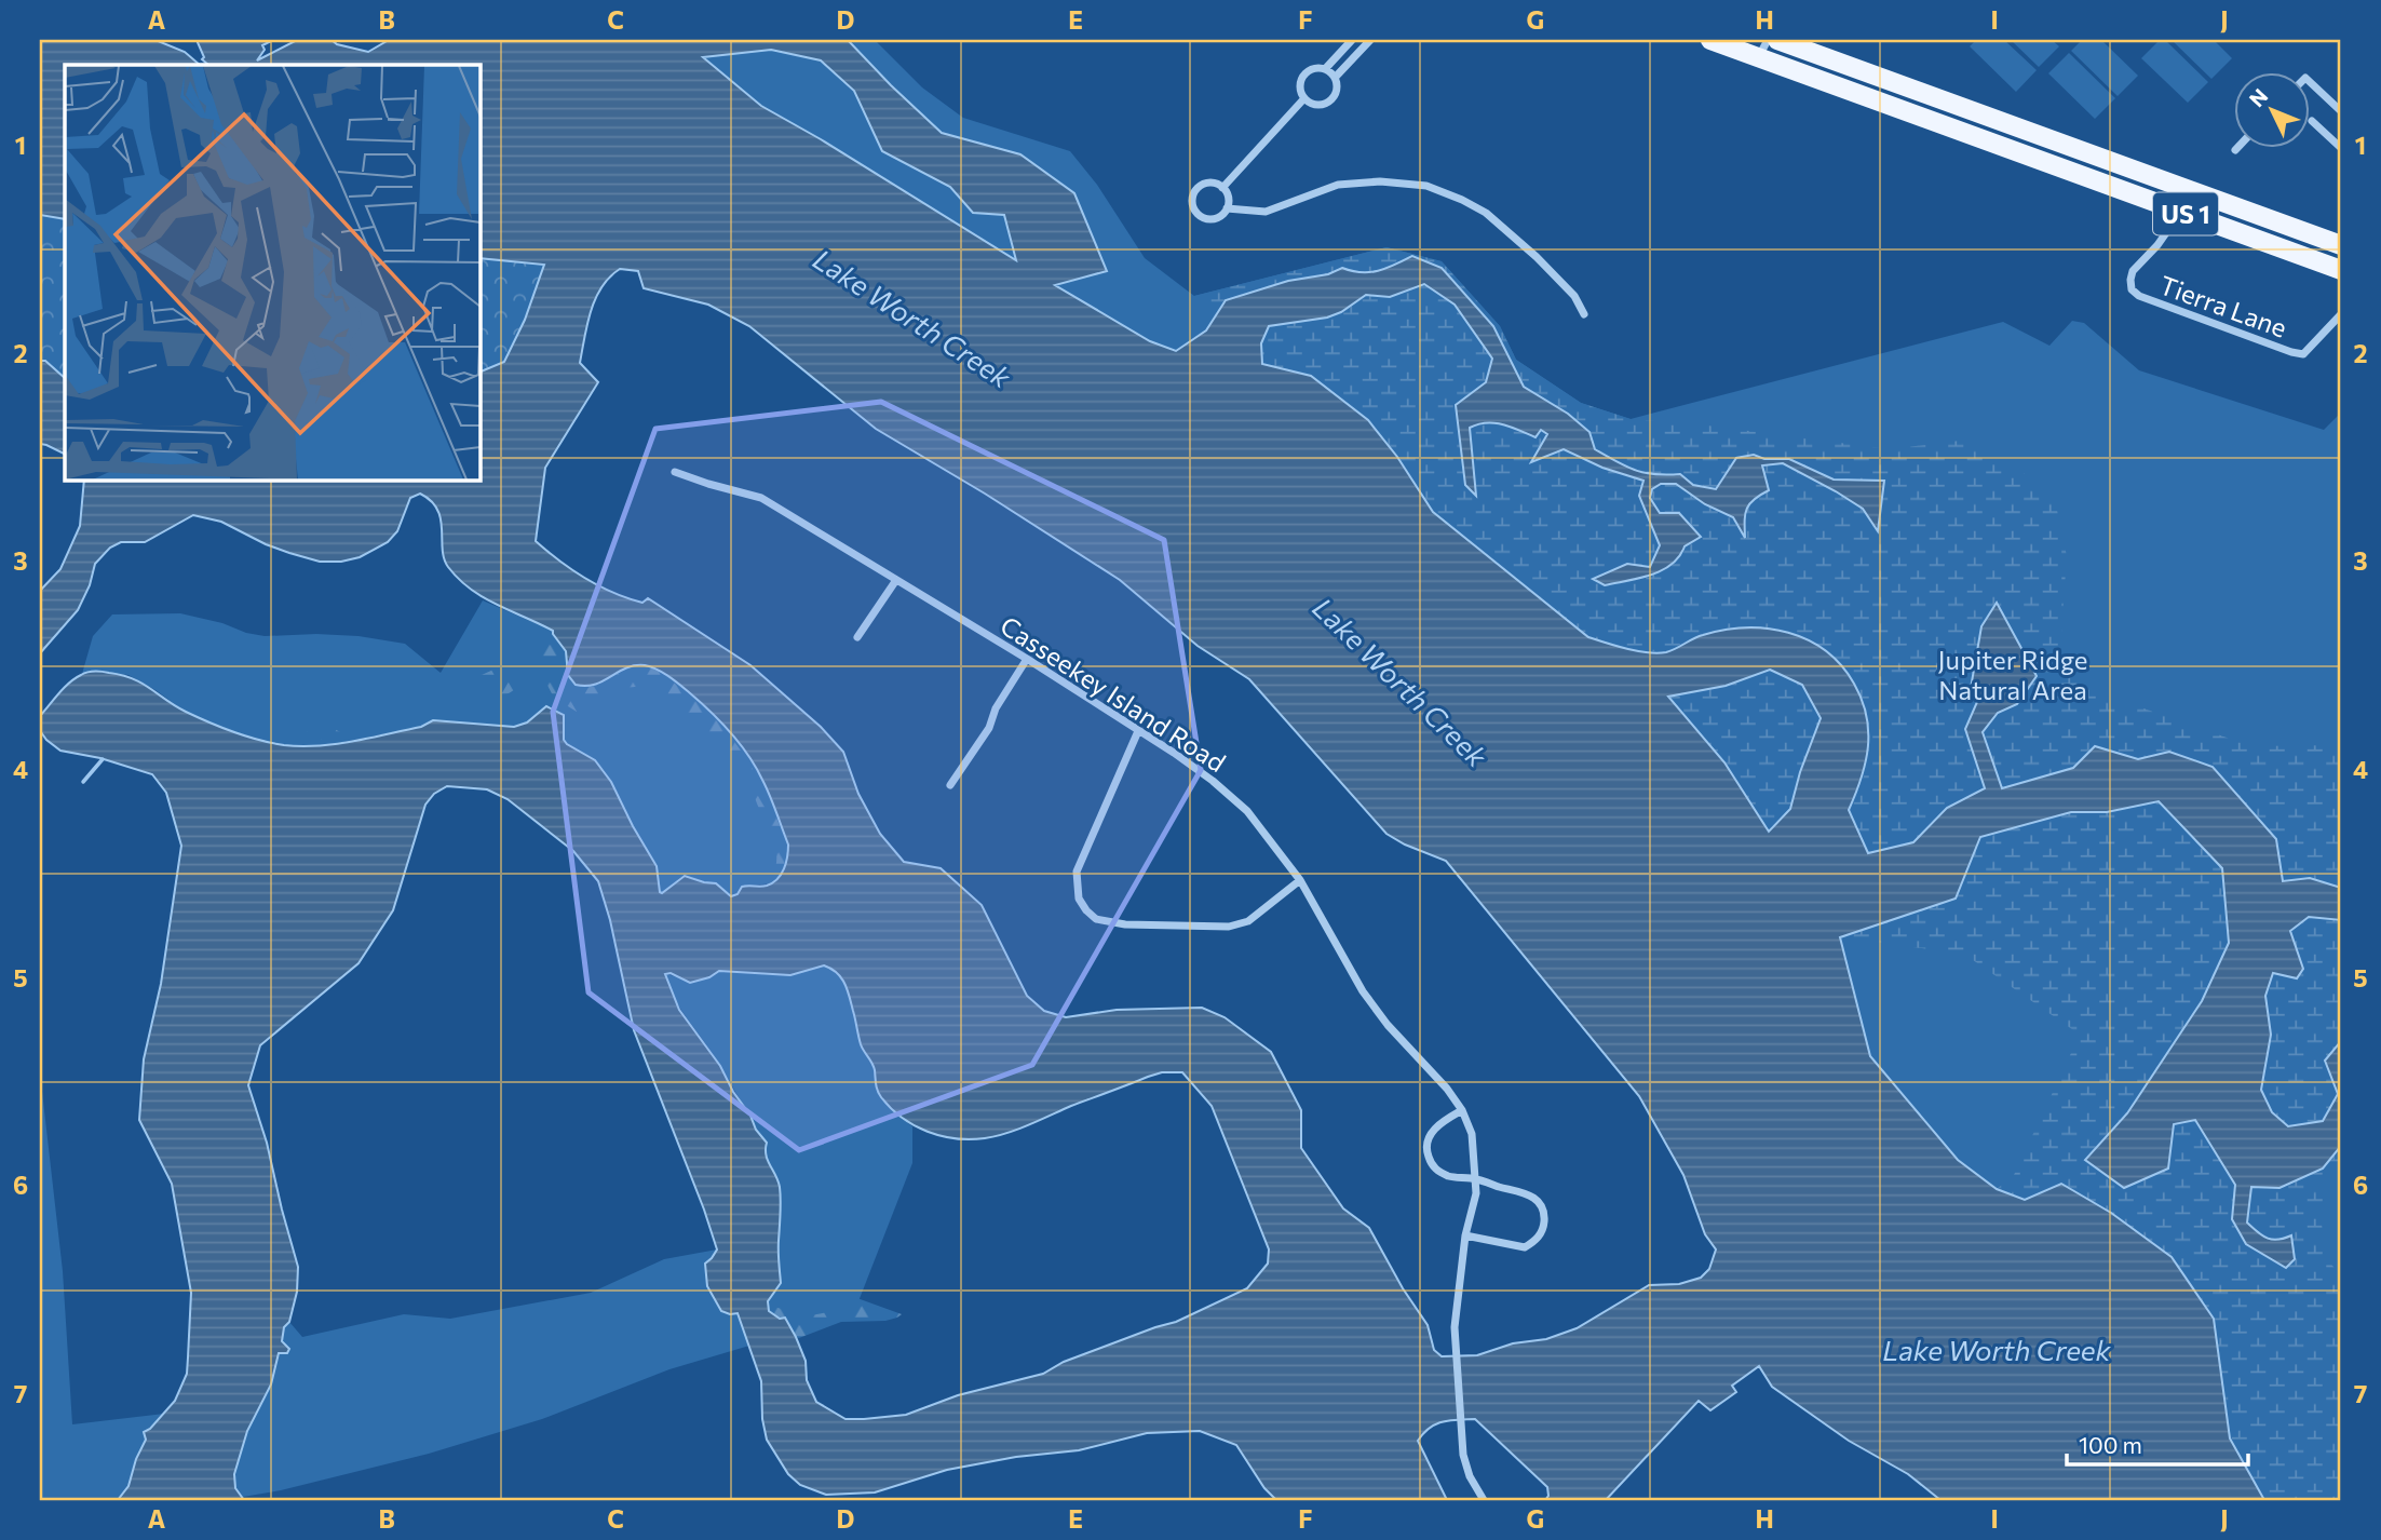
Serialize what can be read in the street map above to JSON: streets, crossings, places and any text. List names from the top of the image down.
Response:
{
  "streets": {
    "main road": ["US 1"],
    "street": ["Tierra Lane", "Casseekey Island Road"]
  },
  "crossings": [
    ["US 1", "Tierra Lane"]
  ],
  "water": ["Lake Worth Creek"],
  "parks": ["Jupiter Ridge Natural Area"],
  "scale_bar": "100 m",
  "north": "top left",
  "grid": {
    "columns": [
      "A",
      "B",
      "C",
      "D",
      "E",
      "F",
      "G",
      "H",
      "I",
      "J"
    ],
    "rows": [
      "1",
      "2",
      "3",
      "4",
      "5",
      "6",
      "7"
    ]
  }
}
